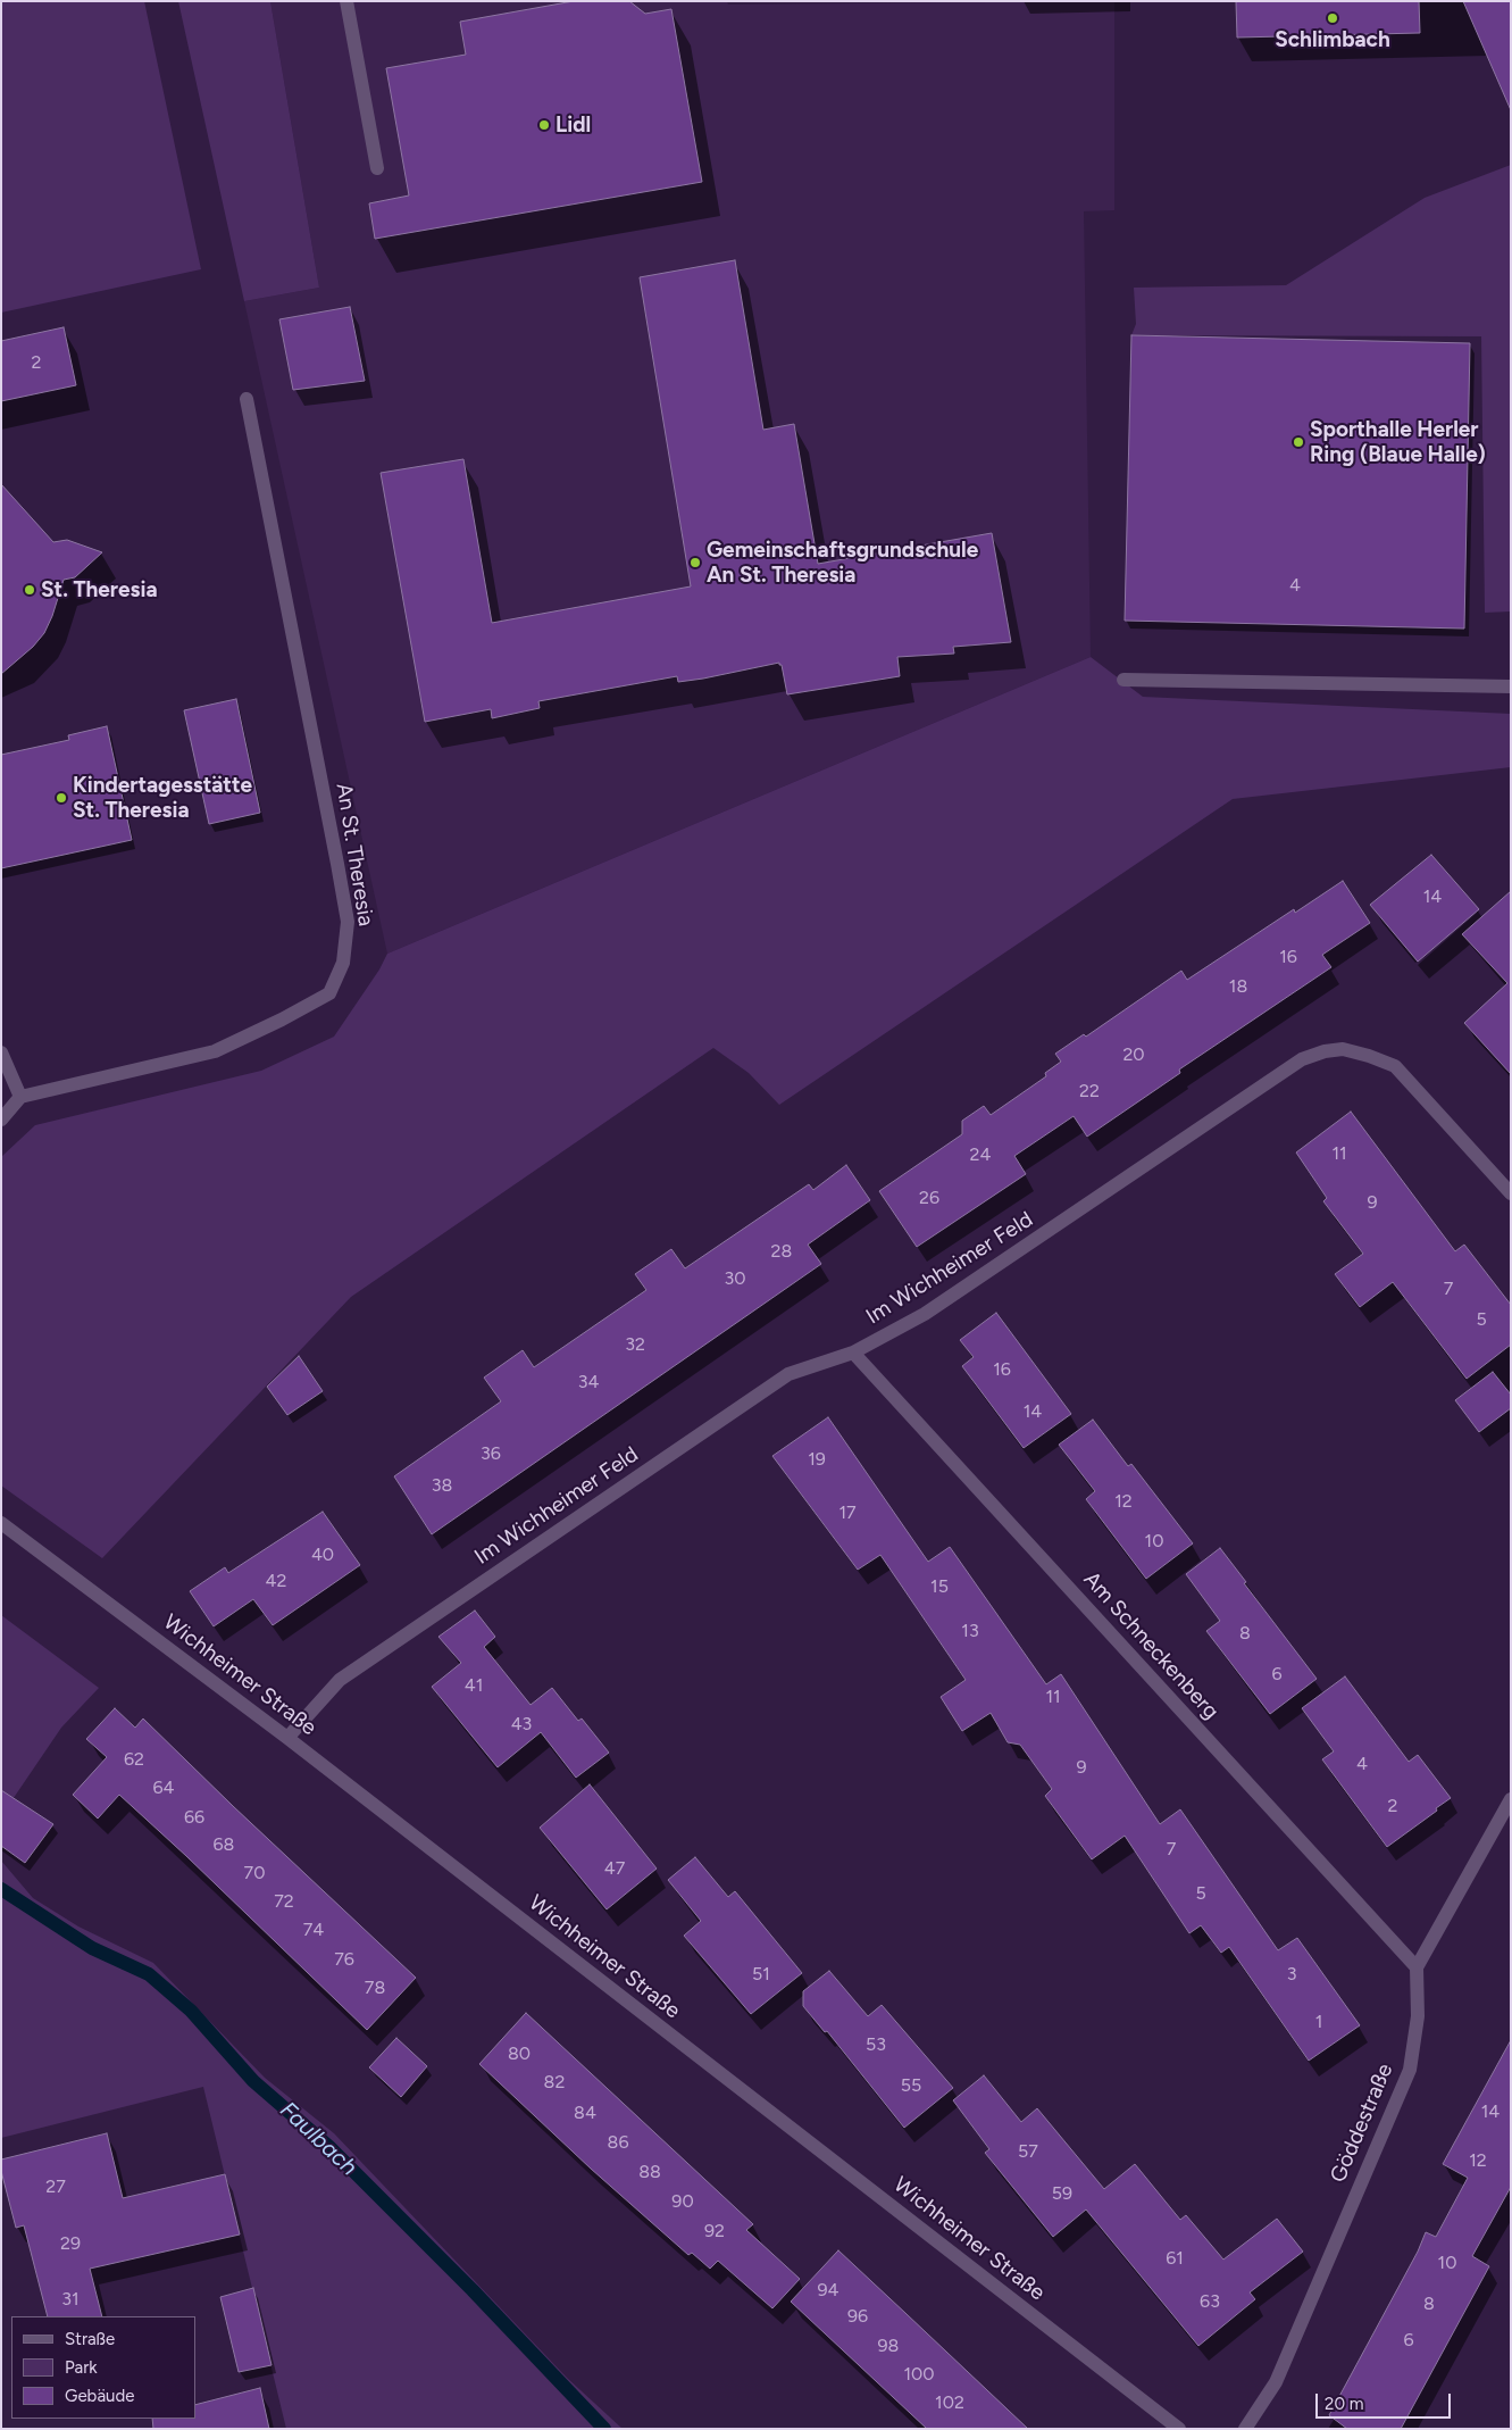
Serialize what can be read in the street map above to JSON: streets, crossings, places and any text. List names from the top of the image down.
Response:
{
  "streets": {
    "street": [
      "An St. Theresia",
      "Im Wichheimer Feld",
      "Am Schneckenberg",
      "Wichheimer Straße",
      "Göddestraße"
    ]
  },
  "crossings": [
    ["Im Wichheimer Feld", "Am Schneckenberg"],
    ["Im Wichheimer Feld", "Wichheimer Straße"],
    ["Am Schneckenberg", "Göddestraße"]
  ],
  "water": ["Faulbach"],
  "places": [
    "Schlimbach",
    "Lidl",
    "Sporthalle Herler Ring (Blaue Halle)",
    "Gemeinschaftsgrundschule An St. Theresia",
    "St. Theresia",
    "Kindertagesstätte St. Theresia"
  ],
  "house_numbers": [
    "2",
    "4",
    "14",
    "16",
    "18",
    "20",
    "22",
    "11",
    "24",
    "26",
    "9",
    "28",
    "30",
    "7",
    "5",
    "32",
    "16",
    "34",
    "14",
    "36",
    "19",
    "38",
    "12",
    "17",
    "10",
    "40",
    "42",
    "15",
    "13",
    "8",
    "6",
    "41",
    "11",
    "43",
    "62",
    "4",
    "9",
    "64",
    "2",
    "66",
    "68",
    "7",
    "47",
    "70",
    "5",
    "72",
    "74",
    "76",
    "51",
    "3",
    "78",
    "1",
    "53",
    "80",
    "82",
    "55",
    "14",
    "84",
    "86",
    "57",
    "12",
    "88",
    "27",
    "59",
    "90",
    "92",
    "29",
    "61",
    "10",
    "94",
    "31",
    "63",
    "8",
    "96",
    "6",
    "98",
    "100",
    "102"
  ],
  "legend": ["Straße", "Park", "Gebäude"],
  "scale_bar": "20 m"
}
